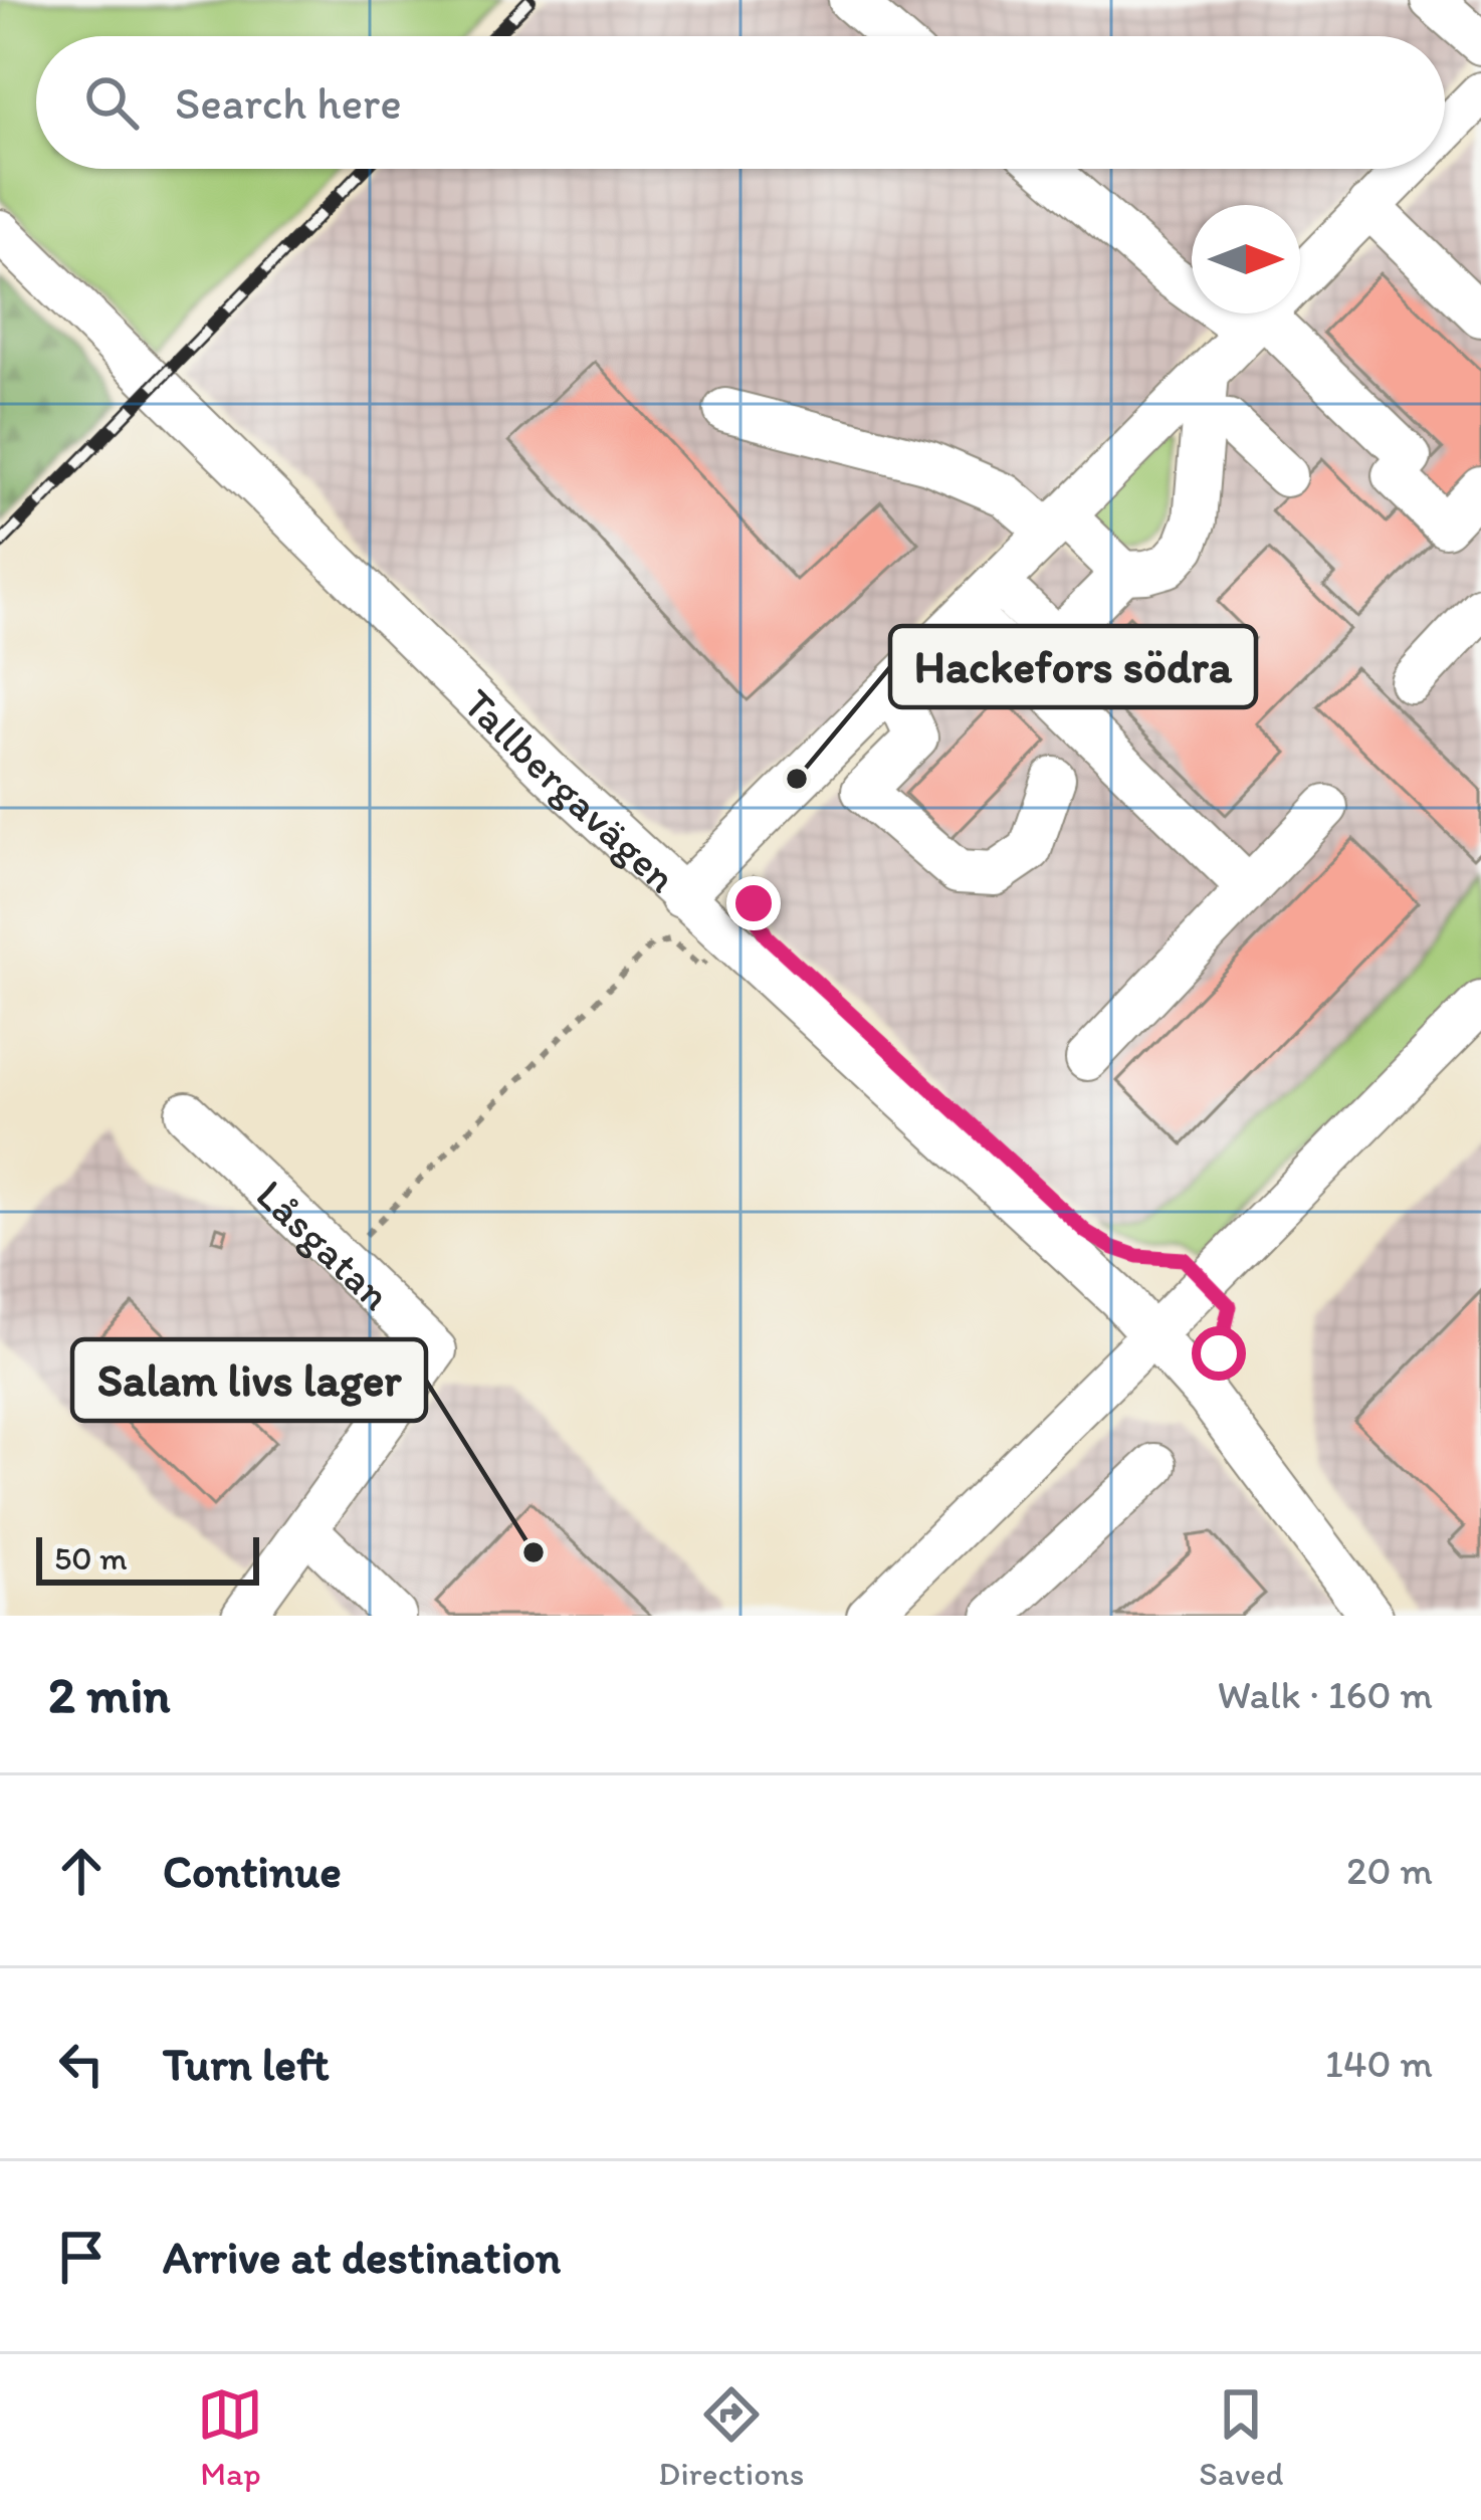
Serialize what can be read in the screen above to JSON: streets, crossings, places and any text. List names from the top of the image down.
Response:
{
  "streets": {
    "street": ["Tallbergavägen", "Låsgatan"]
  },
  "places": ["Hackefors södra", "Salam livs lager"],
  "scale_bar": "50 m",
  "north": "right",
  "page": {
    "search": "Search here",
    "scale": "50 m",
    "heading": ["2 min", "Walk · 160 m"],
    "list": [
      ["Continue", "20 m"],
      ["Turn left", "140 m"],
      "Arrive at destination"
    ],
    "nav": ["Map", "Directions", "Saved"]
  }
}
